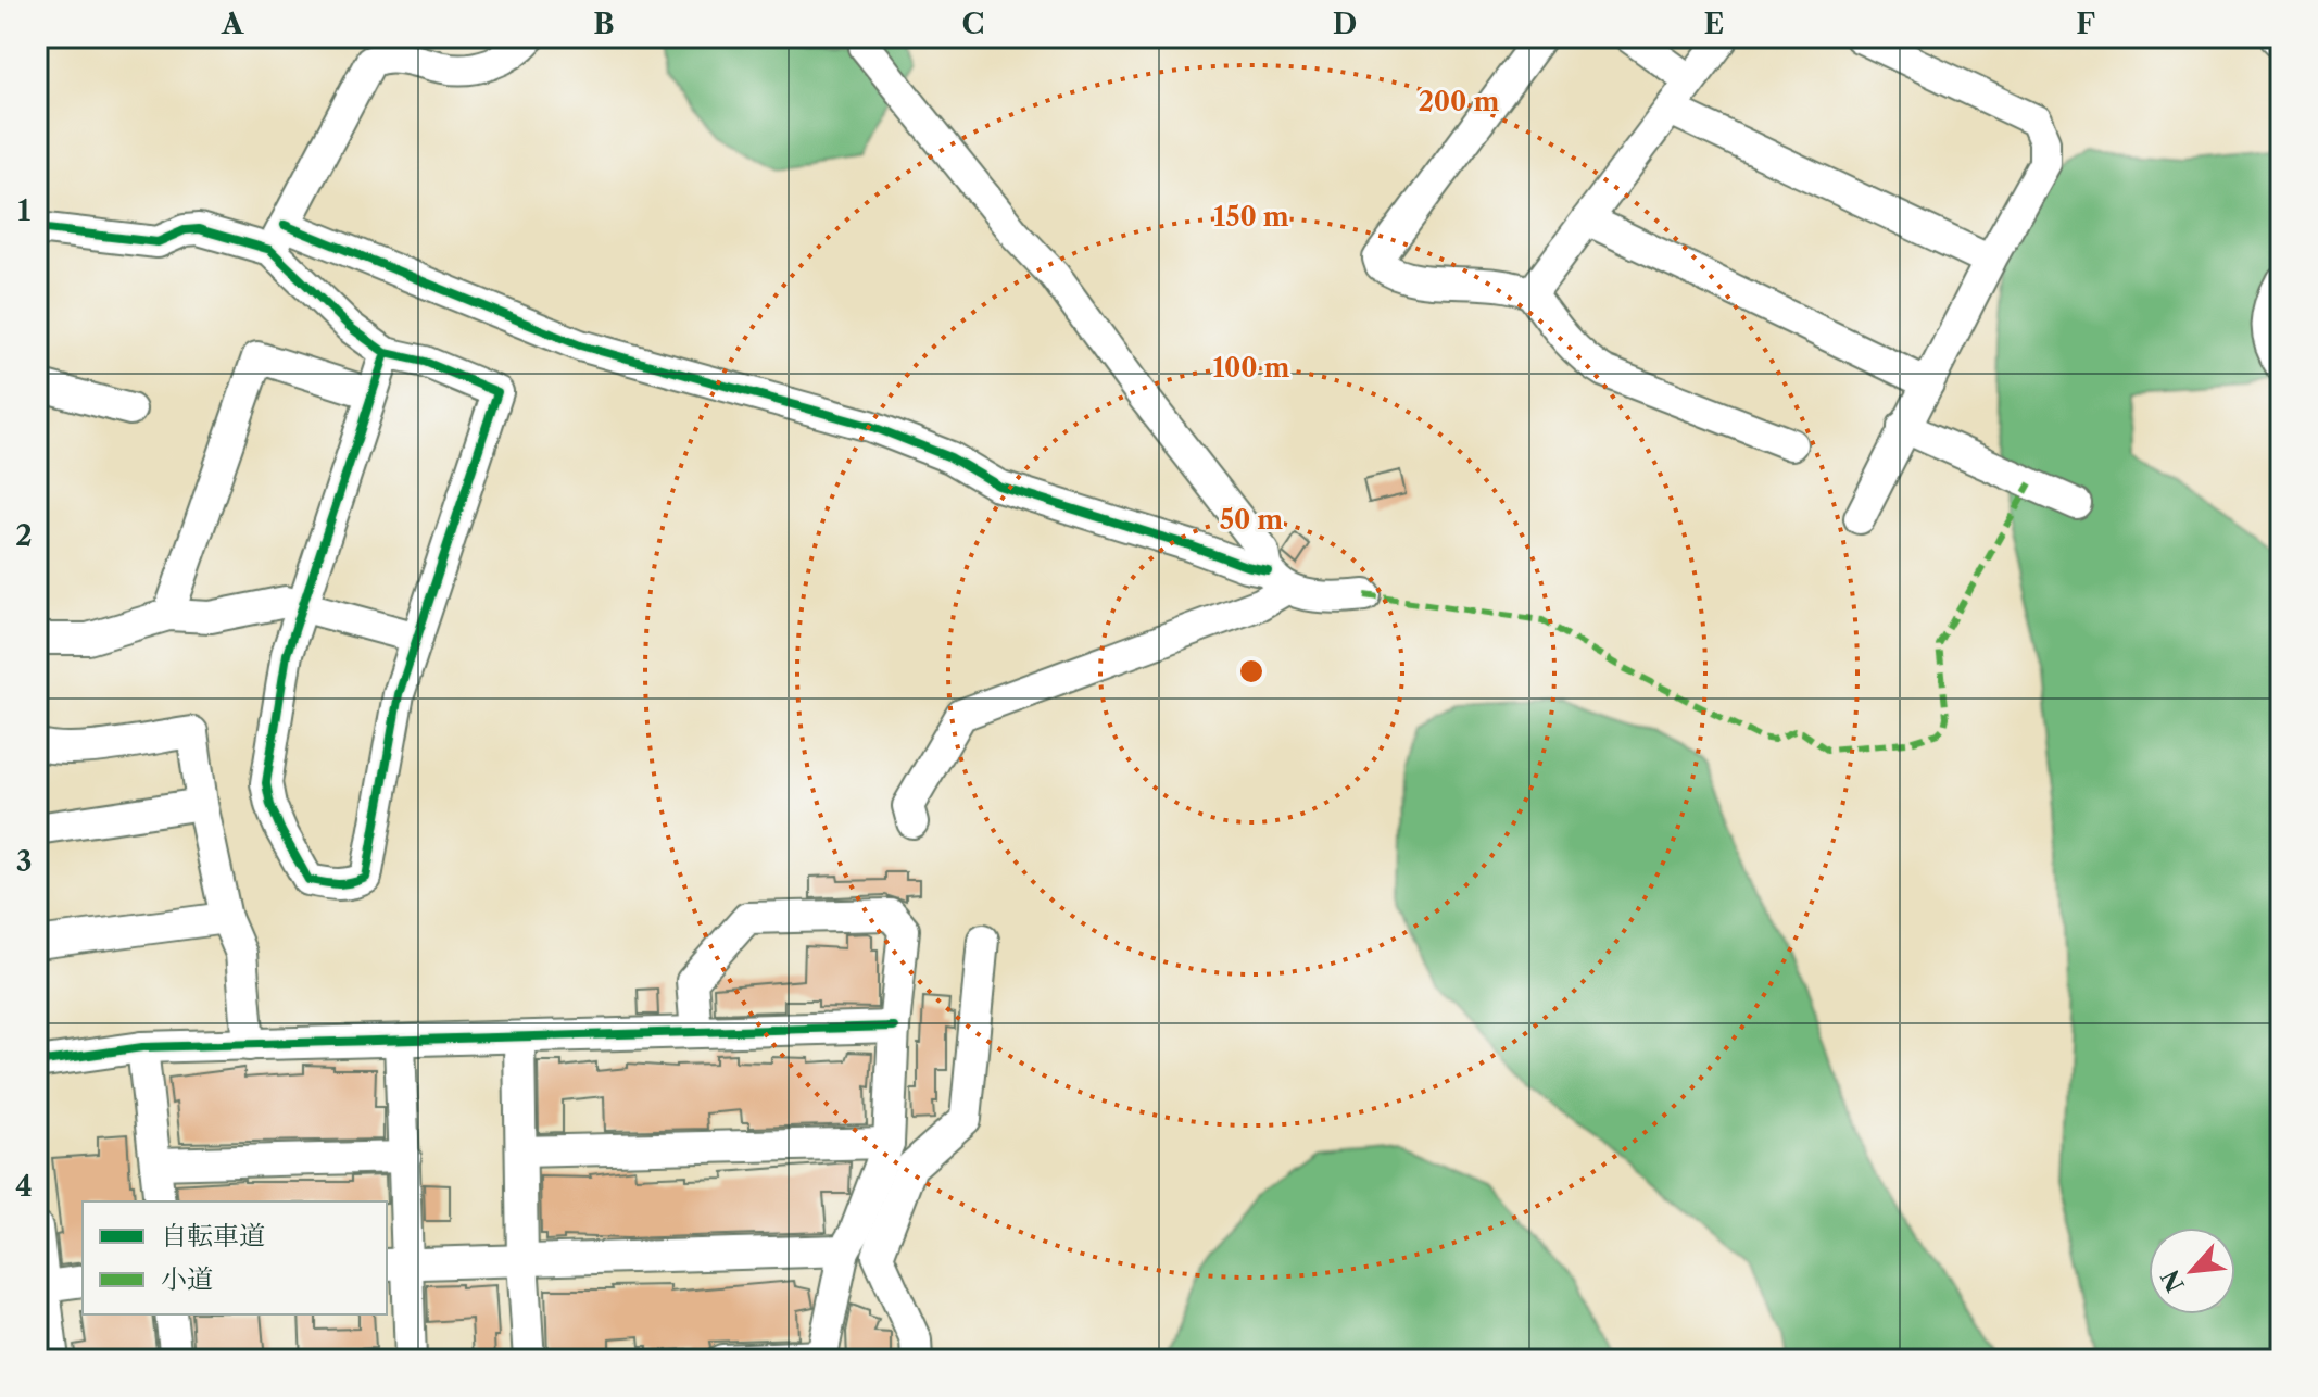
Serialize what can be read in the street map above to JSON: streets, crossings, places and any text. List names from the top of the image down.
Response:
{
  "legend": ["自転車道", "小道"],
  "north": "bottom left",
  "grid": {
    "columns": [
      "A",
      "B",
      "C",
      "D",
      "E",
      "F"
    ],
    "rows": [
      "1",
      "2",
      "3",
      "4"
    ]
  },
  "rings": [
    "200 m",
    "150 m",
    "100 m",
    "50 m"
  ]
}
